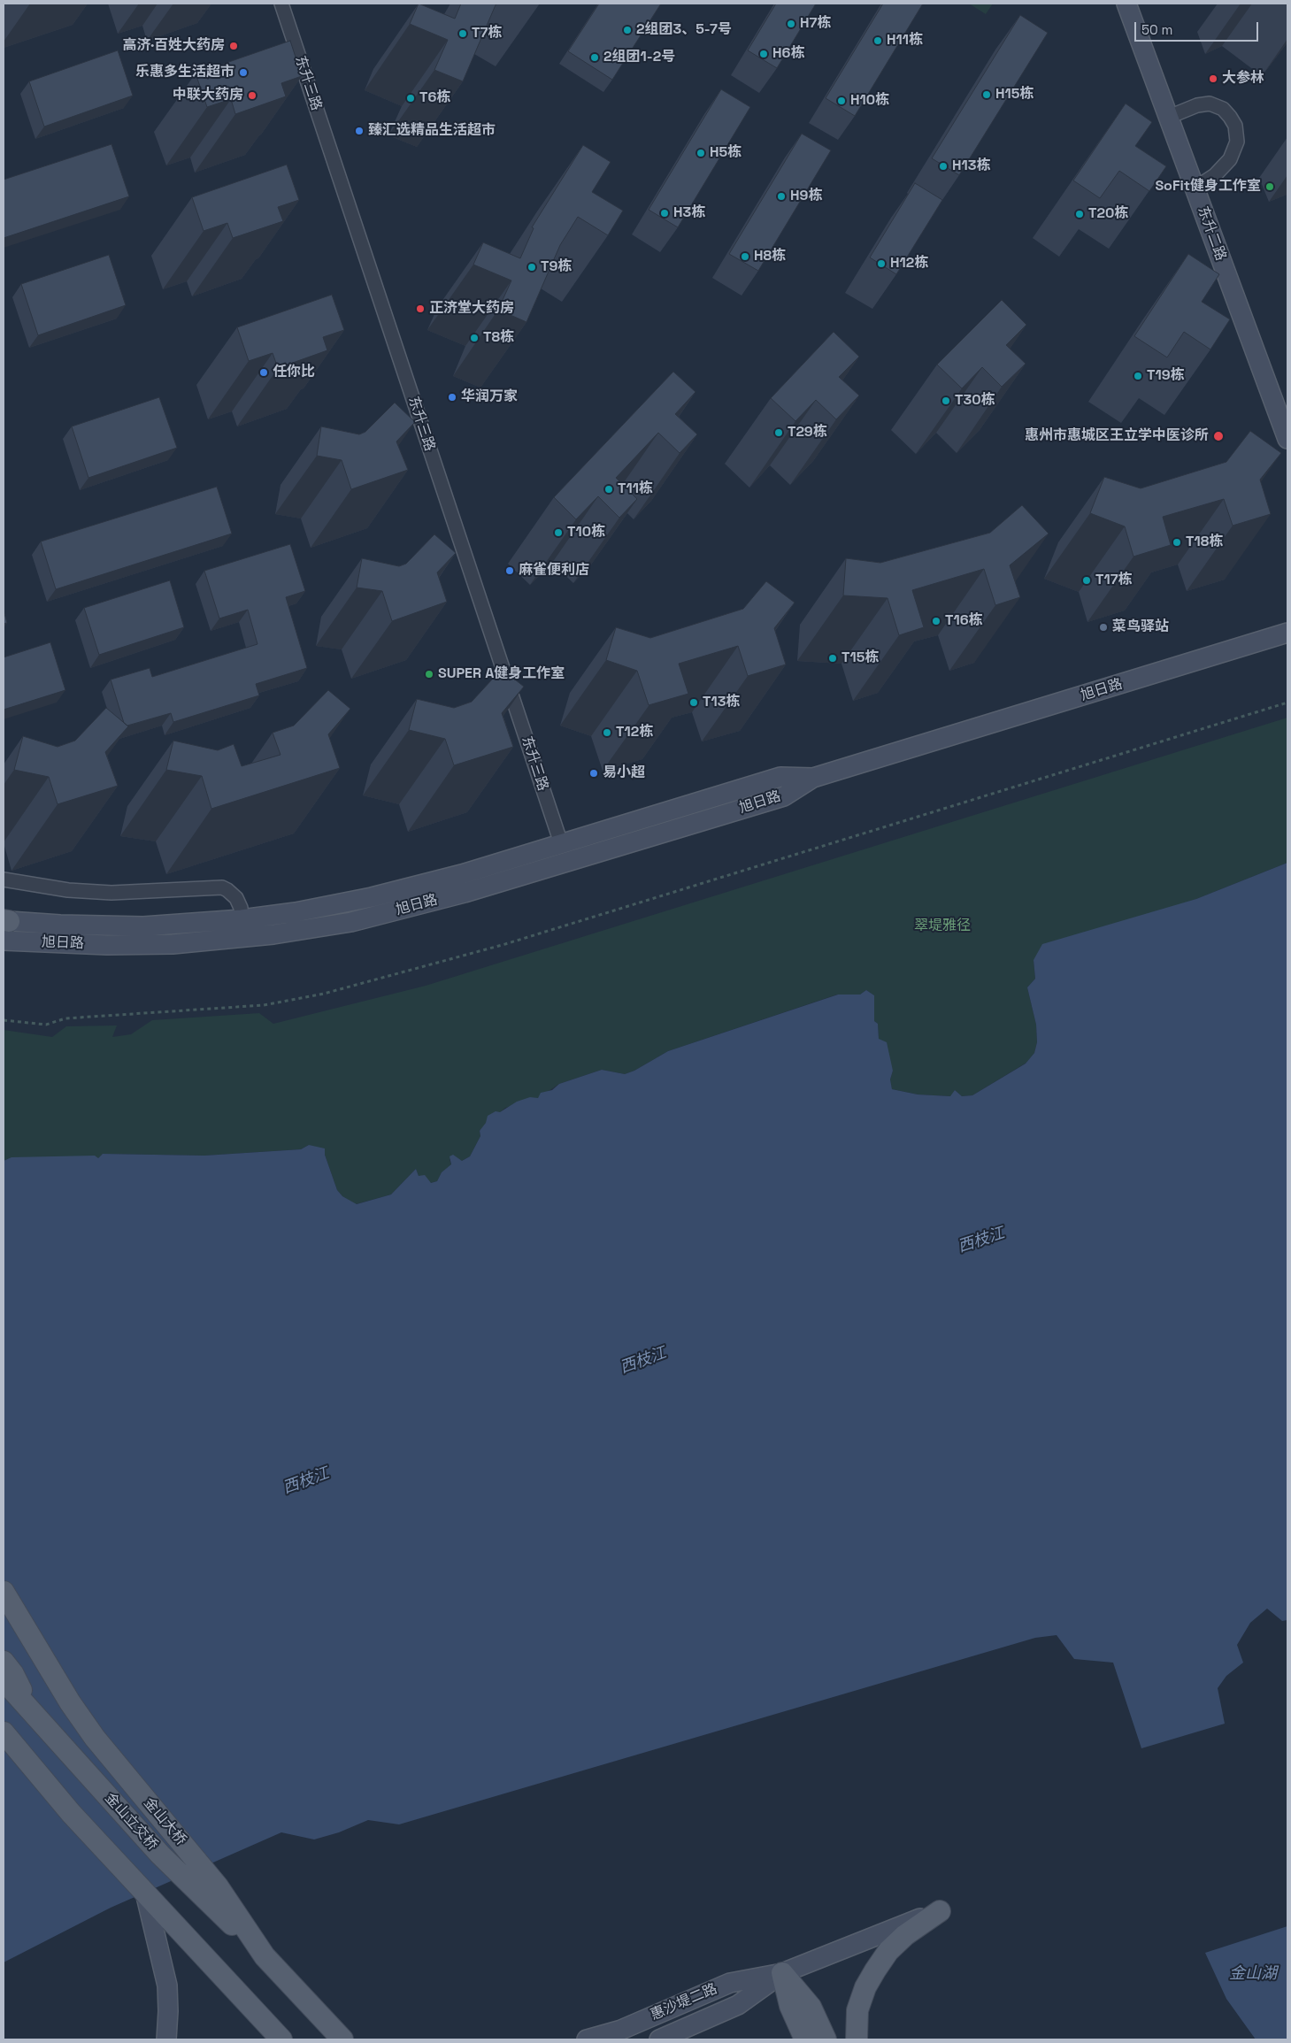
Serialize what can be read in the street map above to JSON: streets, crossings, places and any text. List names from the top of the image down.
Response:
{
  "streets": {
    "main road": [
      "东升二路",
      "旭日路",
      "金山立交桥",
      "金山大桥",
      "惠沙堤二路"
    ],
    "street": ["东升三路"]
  },
  "crossings": [
    ["东升三路", "旭日路"],
    ["金山立交桥", "金山大桥"]
  ],
  "water": ["西枝江", "金山湖"],
  "parks": ["翠堤雅径"],
  "places": [
    "H7栋",
    "2组团3、5-7号",
    "T7栋",
    "H11栋",
    "高济·百姓大药房",
    "H6栋",
    "2组团1-2号",
    "乐惠多生活超市",
    "大参林",
    "H15栋",
    "中联大药房",
    "T6栋",
    "H10栋",
    "臻汇选精品生活超市",
    "H5栋",
    "H13栋",
    "SoFit健身工作室",
    "H9栋",
    "H3栋",
    "T20栋",
    "H8栋",
    "H12栋",
    "T9栋",
    "正济堂大药房",
    "T8栋",
    "任你比",
    "T19栋",
    "华润万家",
    "T30栋",
    "T29栋",
    "惠州市惠城区王立学中医诊所",
    "T11栋",
    "T10栋",
    "T18栋",
    "麻雀便利店",
    "T17栋",
    "T16栋",
    "菜鸟驿站",
    "T15栋",
    "SUPER A健身工作室",
    "T13栋",
    "T12栋",
    "易小超"
  ],
  "scale_bar": "50 m"
}
